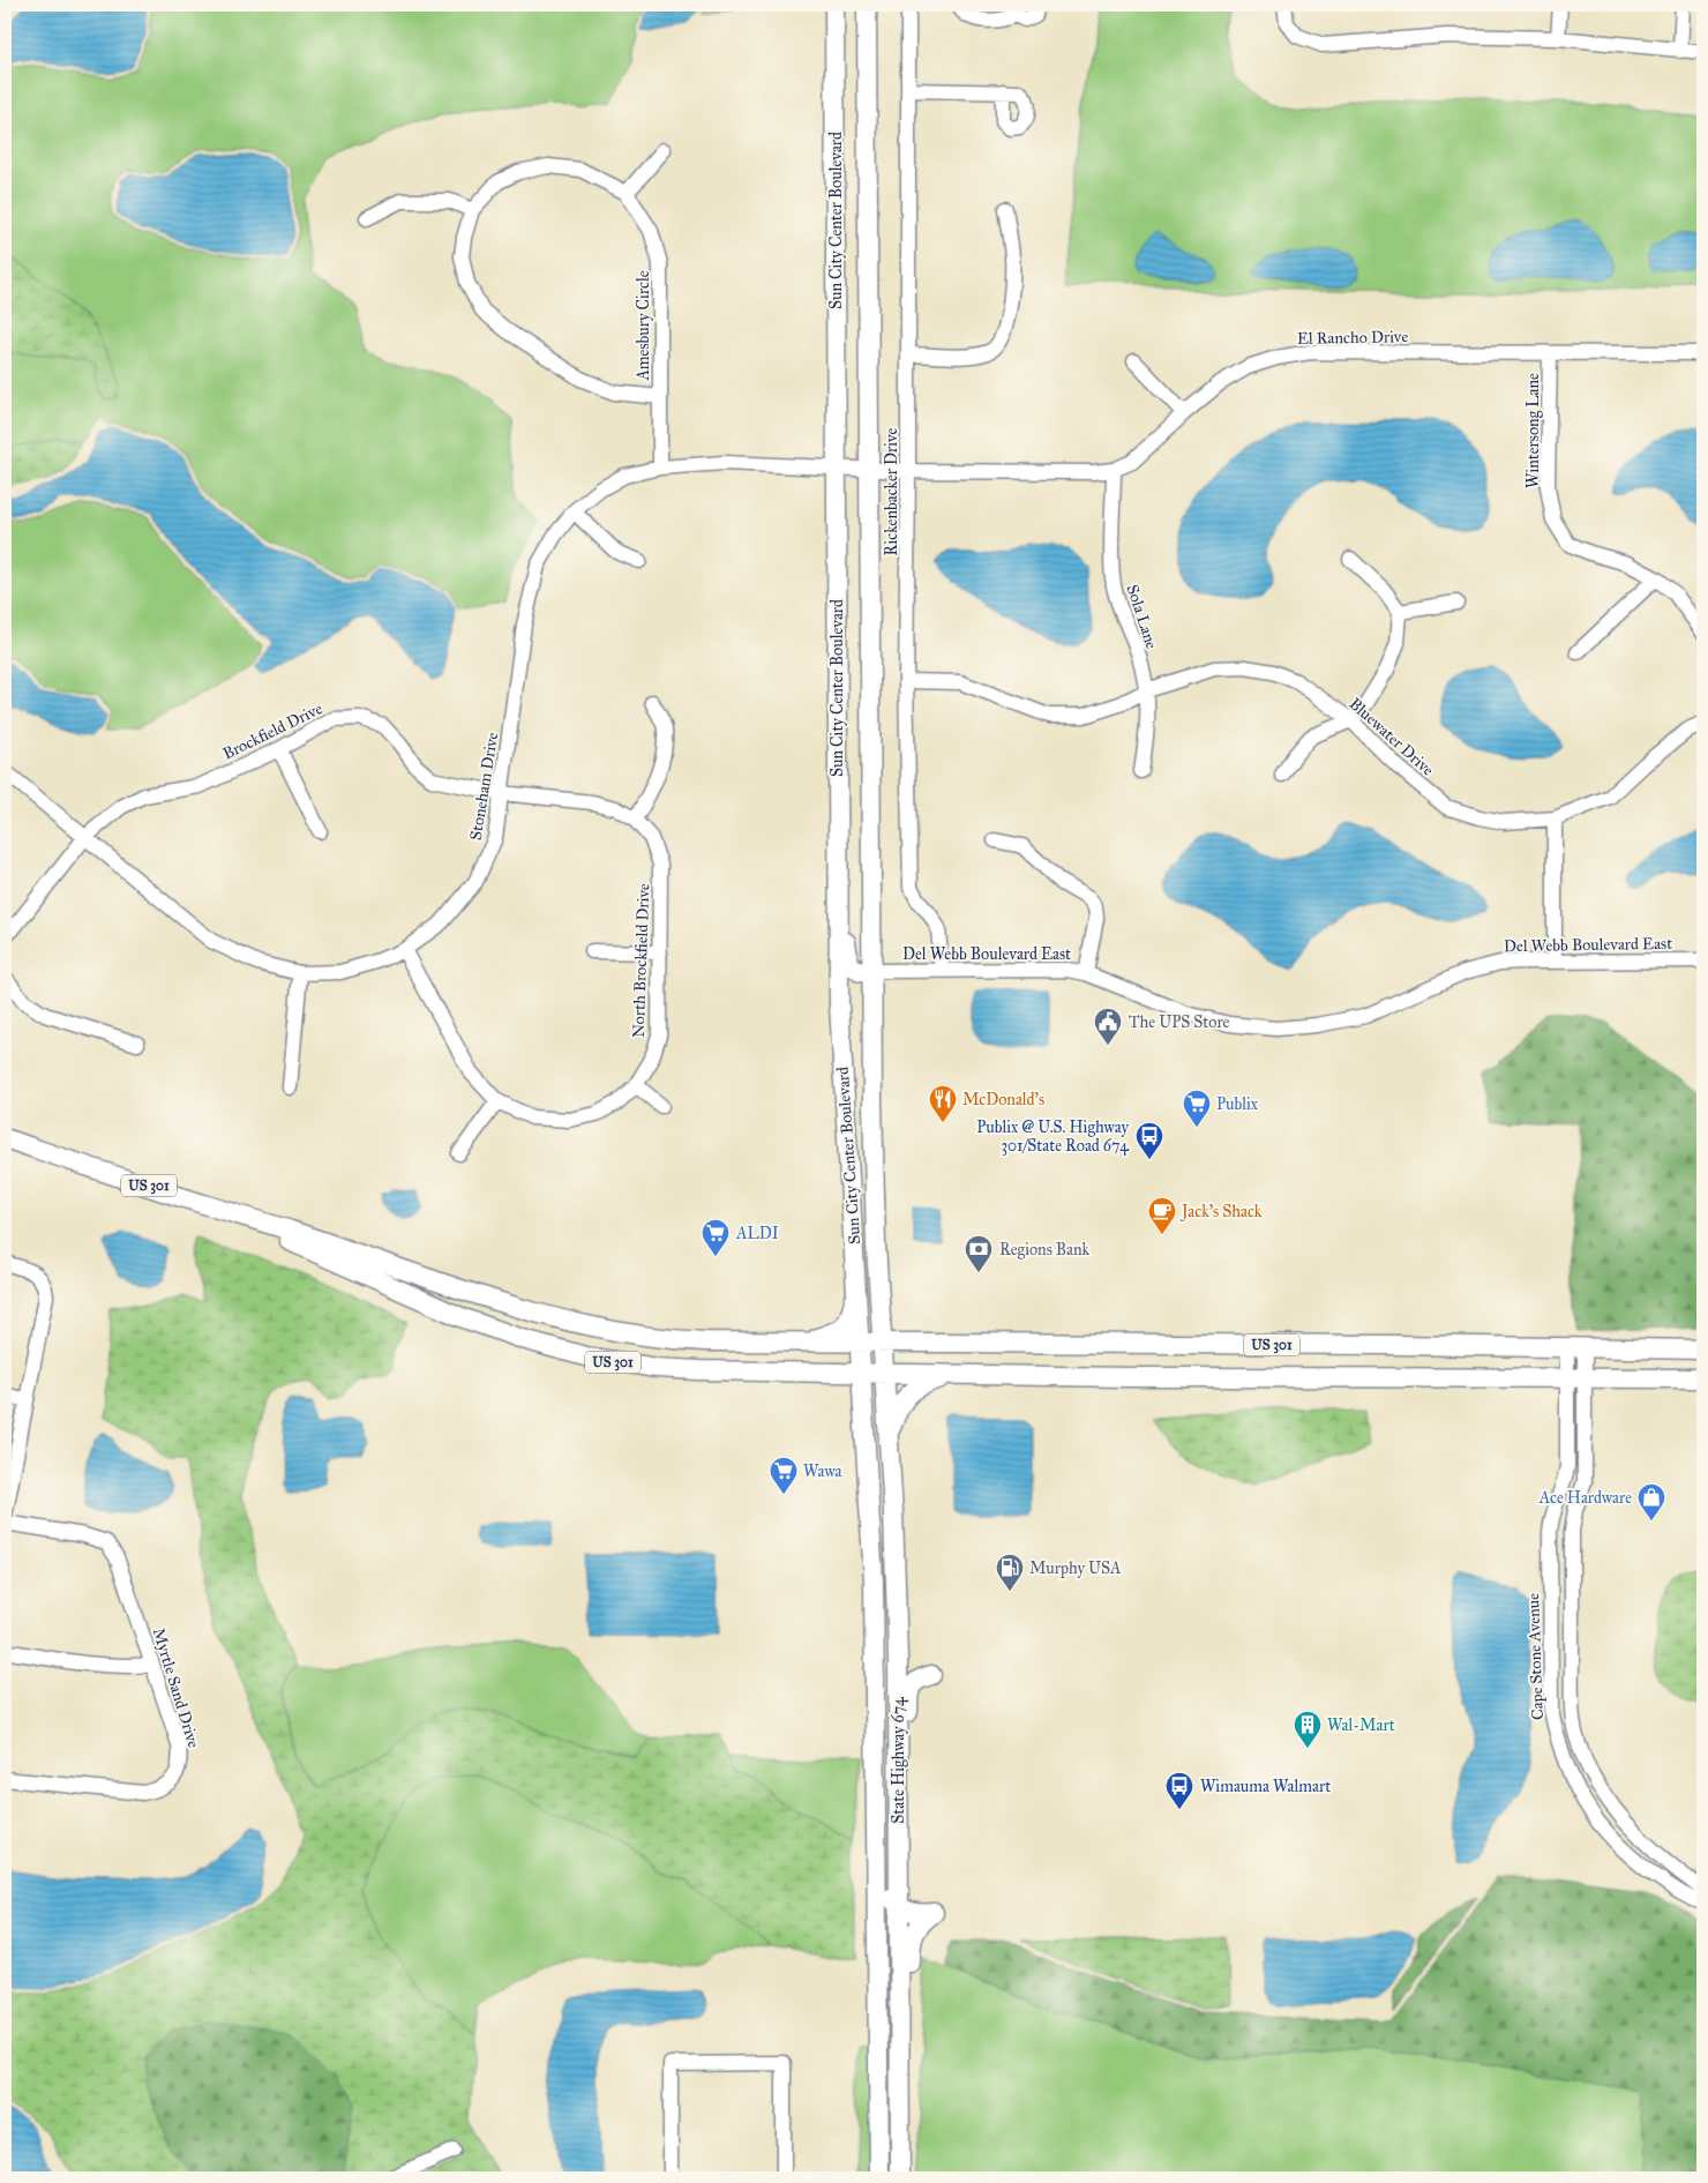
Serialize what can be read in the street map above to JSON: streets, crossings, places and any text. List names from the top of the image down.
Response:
{
  "streets": {
    "main road": ["Sun City Center Boulevard", "US 301", "State Highway 674"],
    "street": [
      "Amesbury Circle",
      "El Rancho Drive",
      "Wintersong Lane",
      "Rickenbacker Drive",
      "Sola Lane",
      "Brockfield Drive",
      "Bluewater Drive",
      "Stoneham Drive",
      "Del Webb Boulevard East",
      "North Brockfield Drive",
      "Cape Stone Avenue",
      "Myrtle Sand Drive"
    ]
  },
  "crossings": [
    ["Sun City Center Boulevard", "El Rancho Drive"],
    ["Sun City Center Boulevard", "Stoneham Drive"],
    ["Sun City Center Boulevard", "Del Webb Boulevard East"],
    ["Sun City Center Boulevard", "US 301"],
    ["Sun City Center Boulevard", "State Highway 674"],
    ["Amesbury Circle", "Stoneham Drive"],
    ["El Rancho Drive", "Wintersong Lane"],
    ["El Rancho Drive", "Rickenbacker Drive"],
    ["El Rancho Drive", "Sola Lane"],
    ["El Rancho Drive", "Stoneham Drive"],
    ["Rickenbacker Drive", "Bluewater Drive"],
    ["Rickenbacker Drive", "Del Webb Boulevard East"],
    ["Sola Lane", "Bluewater Drive"],
    ["Brockfield Drive", "Stoneham Drive"],
    ["Brockfield Drive", "North Brockfield Drive"],
    ["Stoneham Drive", "North Brockfield Drive"],
    ["US 301", "Cape Stone Avenue"],
    ["US 301", "State Highway 674"]
  ],
  "places": {
    "public building": ["The UPS Store"],
    "restaurant": ["McDonald's"],
    "supermarket": ["Publix", "ALDI", "Wawa"],
    "bus stop": ["Publix @ U.S. Highway 301/State Road 674", "Wimauma Walmart"],
    "cafe": ["Jack's Shack"],
    "bank": ["Regions Bank"],
    "shop": ["Ace Hardware"],
    "fuel station": ["Murphy USA"],
    "building": ["Wal-Mart"]
  }
}
